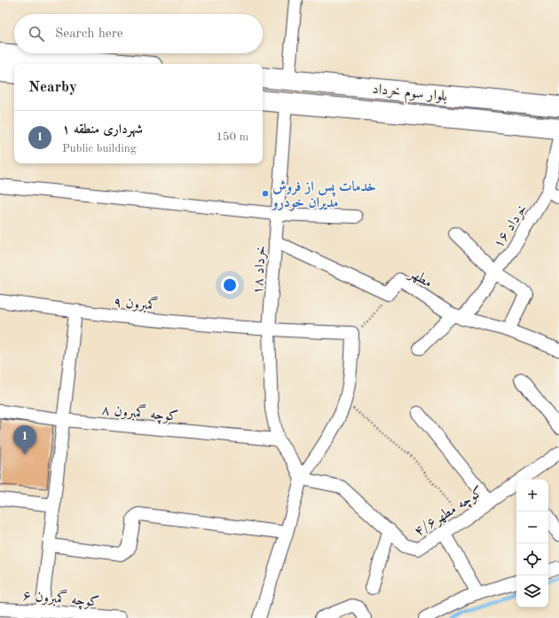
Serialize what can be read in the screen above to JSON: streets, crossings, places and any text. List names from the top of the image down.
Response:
{
  "streets": {
    "main road": ["بلوار سوم خرداد"],
    "street": [
      "خرداد ۱۶",
      "خرداد ۱۸",
      "مطهر",
      "گمبرون ۹",
      "کوچه گمبرون ۸",
      "کوچه مطهر۴/۶",
      "کوچه گمبرون ۶"
    ]
  },
  "crossings": [
    ["بلوار سوم خرداد", "خرداد ۱۸"],
    ["خرداد ۱۶", "مطهر"],
    ["خرداد ۱۸", "گمبرون ۹"],
    ["خرداد ۱۸", "کوچه گمبرون ۸"]
  ],
  "places": ["خدمات پس از فروش مدیران خودرو"],
  "page": {
    "search": "Search here",
    "heading": "Nearby",
    "list": [
      {
        "mark": "1",
        "name": "شهرداری منطقه ۱",
        "note": "Public building",
        "value": "150 m"
      }
    ],
    "pins": "1",
    "map_buttons": ["+", "−"]
  }
}
